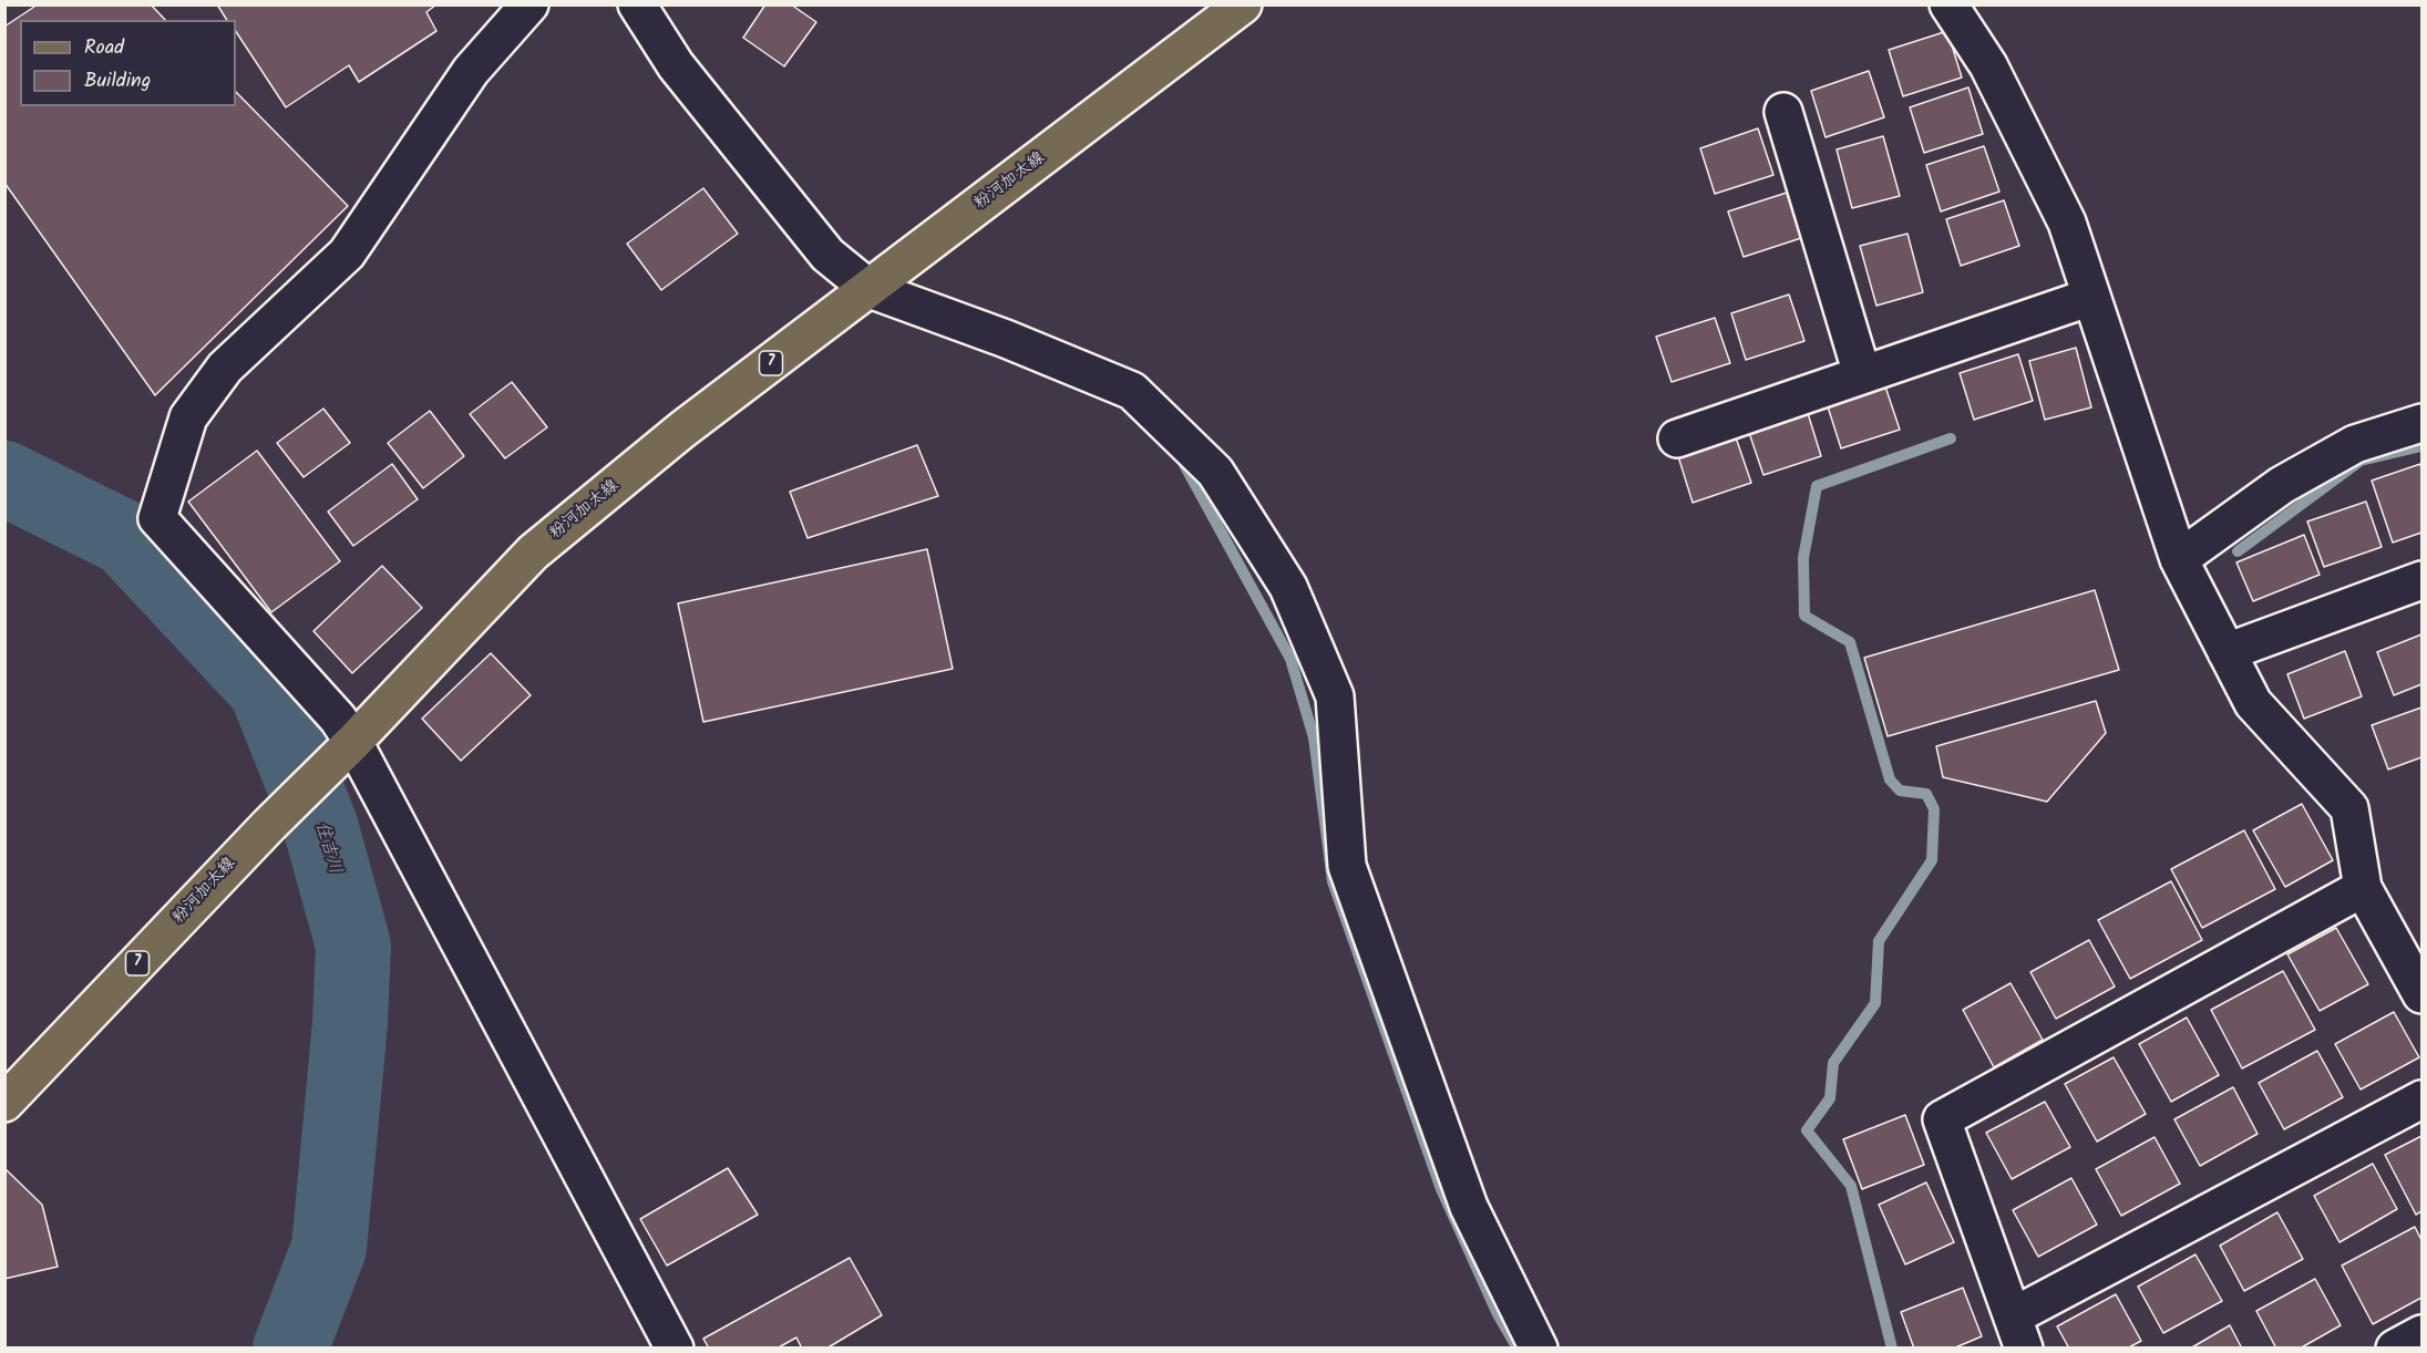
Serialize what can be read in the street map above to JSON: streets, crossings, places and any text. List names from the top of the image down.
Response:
{
  "streets": {
    "main road": ["粉河加太線", "7"]
  },
  "water": ["住吉川"],
  "legend": ["Road", "Building"]
}
